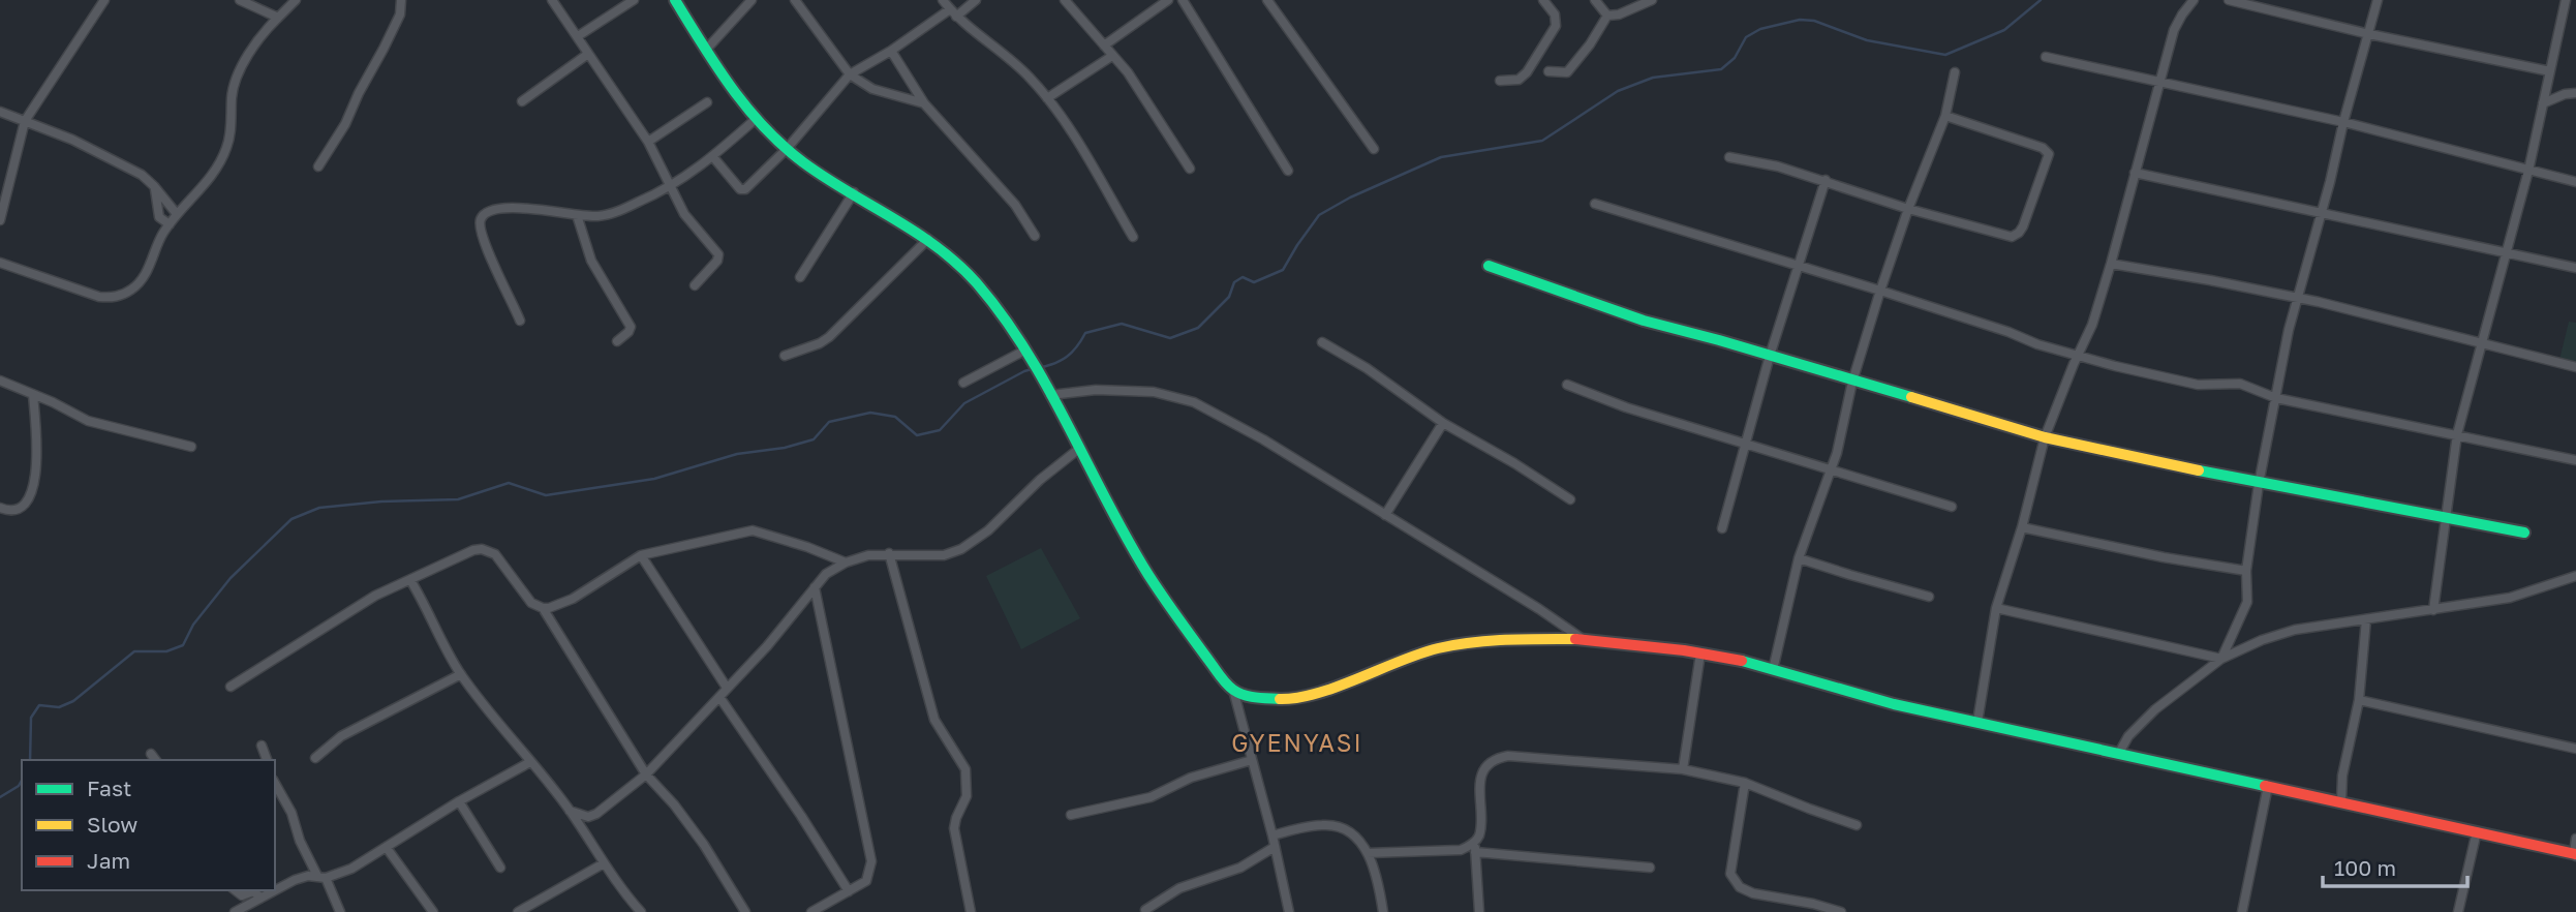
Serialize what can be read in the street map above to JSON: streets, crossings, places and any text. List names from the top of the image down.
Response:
{
  "districts": ["GYENYASI"],
  "legend": ["Fast", "Slow", "Jam"],
  "scale_bar": "100 m"
}
